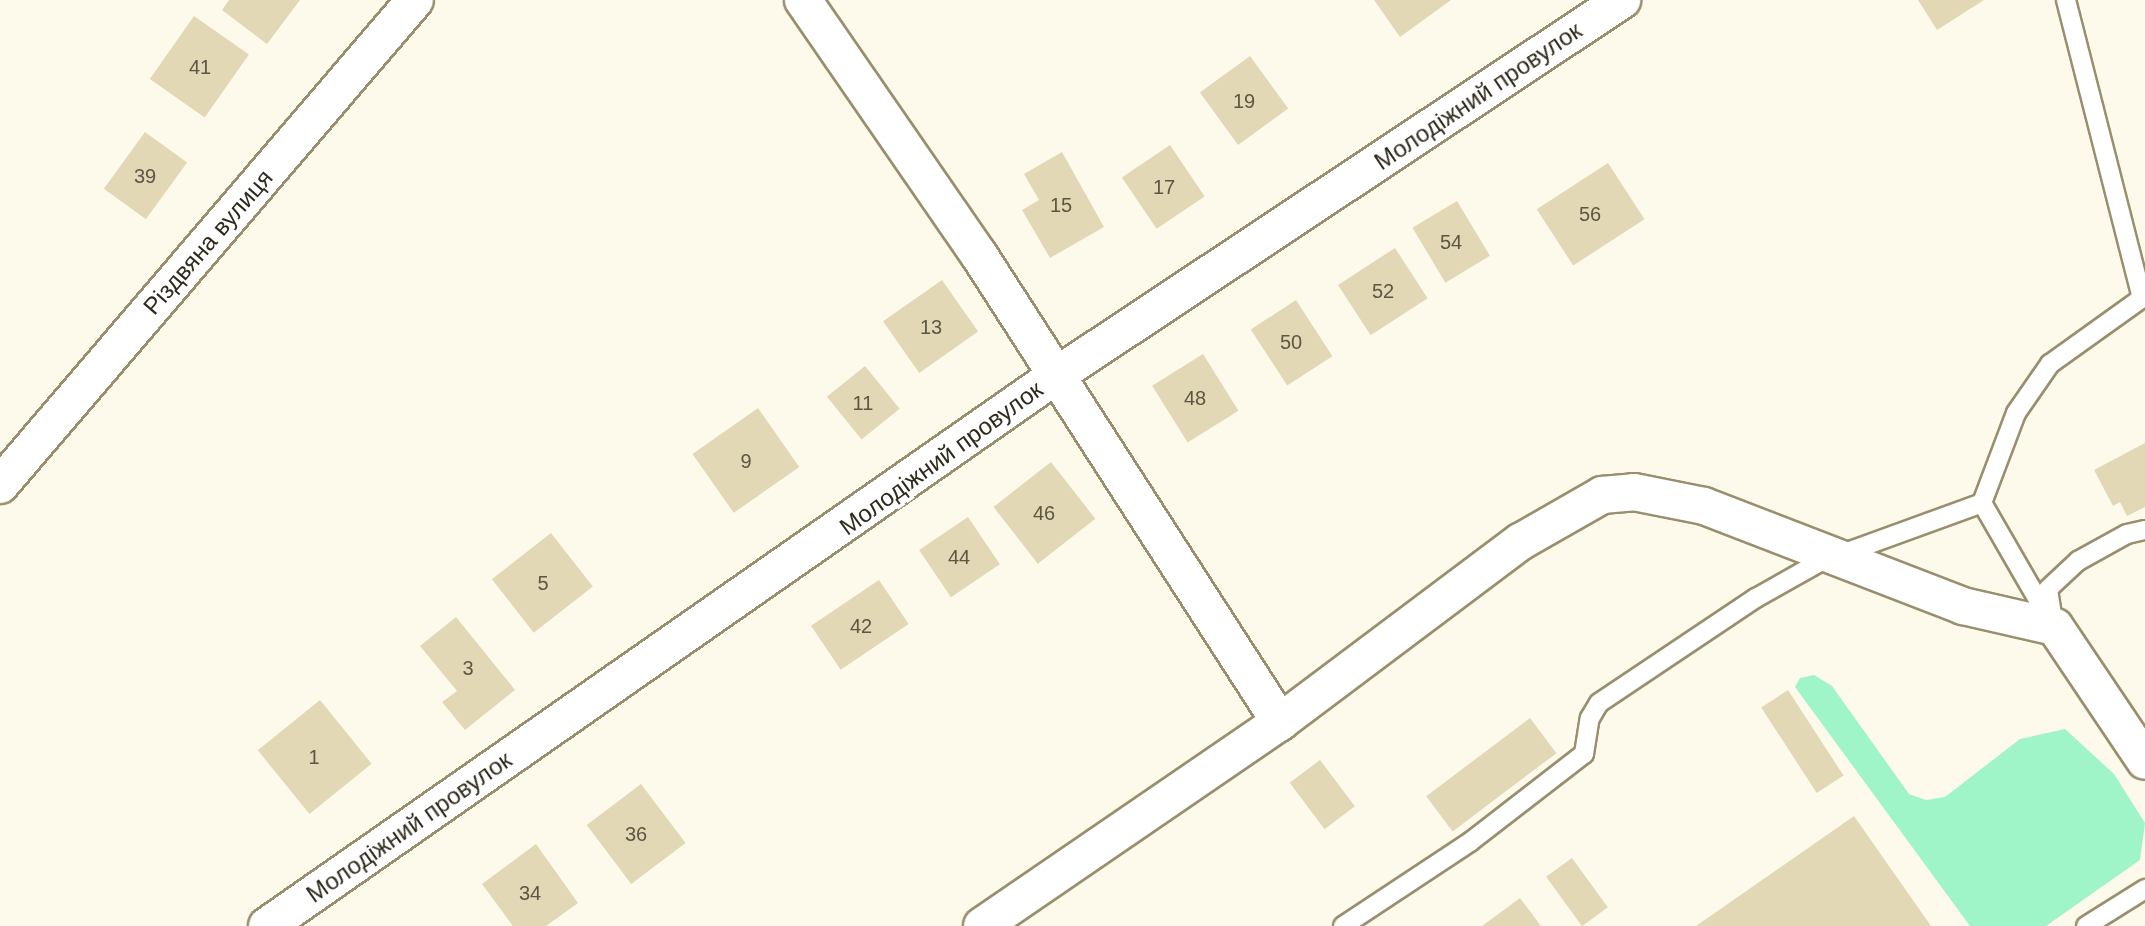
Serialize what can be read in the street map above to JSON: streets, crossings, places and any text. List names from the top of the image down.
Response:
{
  "streets": {
    "street": ["Молодіжний провулок", "Різдвяна вулиця"]
  },
  "house_numbers": [
    "41",
    "19",
    "39",
    "17",
    "15",
    "56",
    "54",
    "52",
    "13",
    "50",
    "48",
    "11",
    "9",
    "46",
    "44",
    "5",
    "42",
    "3",
    "1",
    "36",
    "34"
  ]
}
